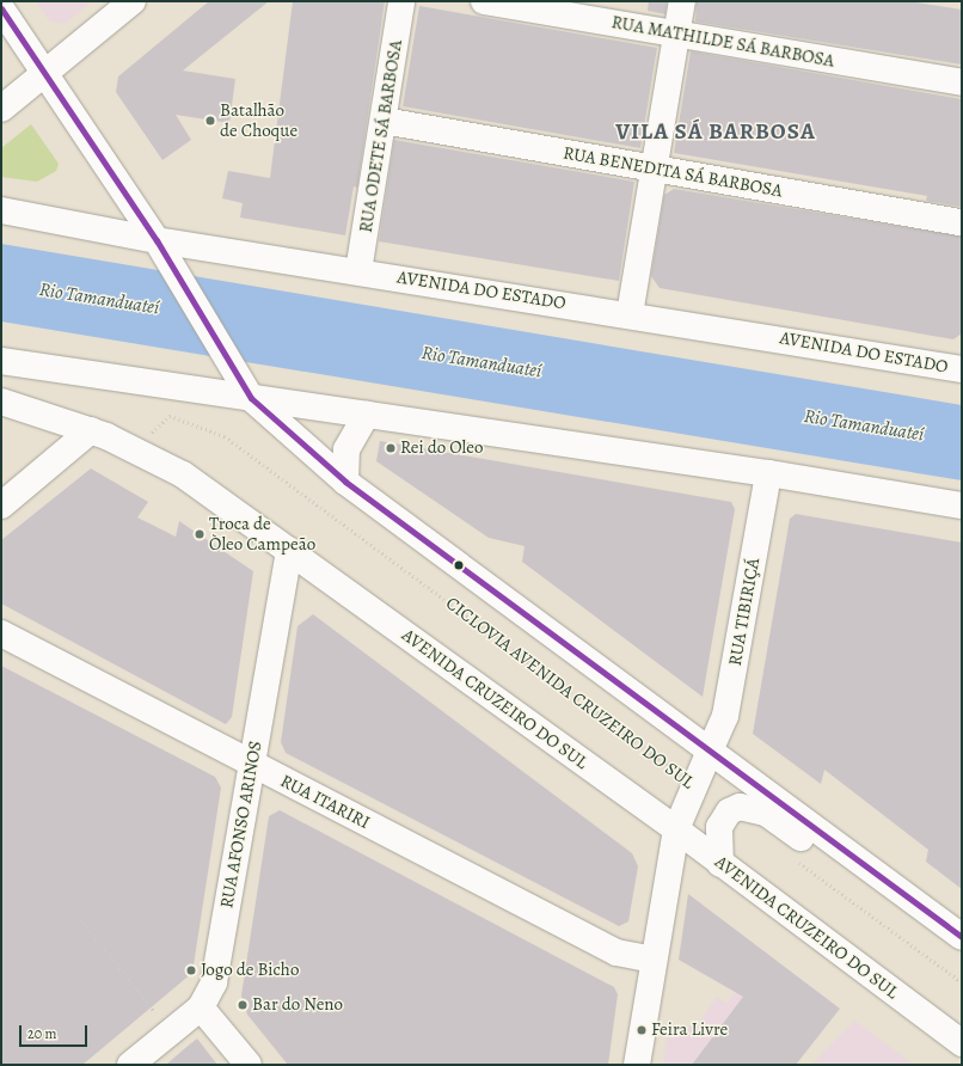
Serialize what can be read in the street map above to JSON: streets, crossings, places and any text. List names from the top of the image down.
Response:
{
  "streets": {
    "main road": [
      "RUA MATHILDE SÁ BARBOSA",
      "RUA ODETE SÁ BARBOSA",
      "RUA BENEDITA SÁ BARBOSA",
      "AVENIDA DO ESTADO",
      "RUA TIBIRIÇÁ",
      "AVENIDA CRUZEIRO DO SUL",
      "RUA ITARIRI",
      "RUA AFONSO ARINOS"
    ],
    "path": ["CICLOVIA AVENIDA CRUZEIRO DO SUL"]
  },
  "crossings": [
    ["RUA ODETE SÁ BARBOSA", "RUA BENEDITA SÁ BARBOSA"],
    ["RUA ODETE SÁ BARBOSA", "AVENIDA DO ESTADO"],
    ["RUA TIBIRIÇÁ", "CICLOVIA AVENIDA CRUZEIRO DO SUL"],
    ["RUA TIBIRIÇÁ", "AVENIDA CRUZEIRO DO SUL"],
    ["RUA TIBIRIÇÁ", "RUA ITARIRI"],
    ["AVENIDA CRUZEIRO DO SUL", "RUA AFONSO ARINOS"],
    ["RUA ITARIRI", "RUA AFONSO ARINOS"]
  ],
  "districts": ["VILA SÁ BARBOSA"],
  "water": ["Rio Tamanduateí"],
  "places": [
    "Batalhão de Choque",
    "Rei do Oleo",
    "Troca de Òleo Campeão",
    "Jogo de Bicho",
    "Bar do Neno",
    "Feira Livre"
  ],
  "scale_bar": "20 m"
}
